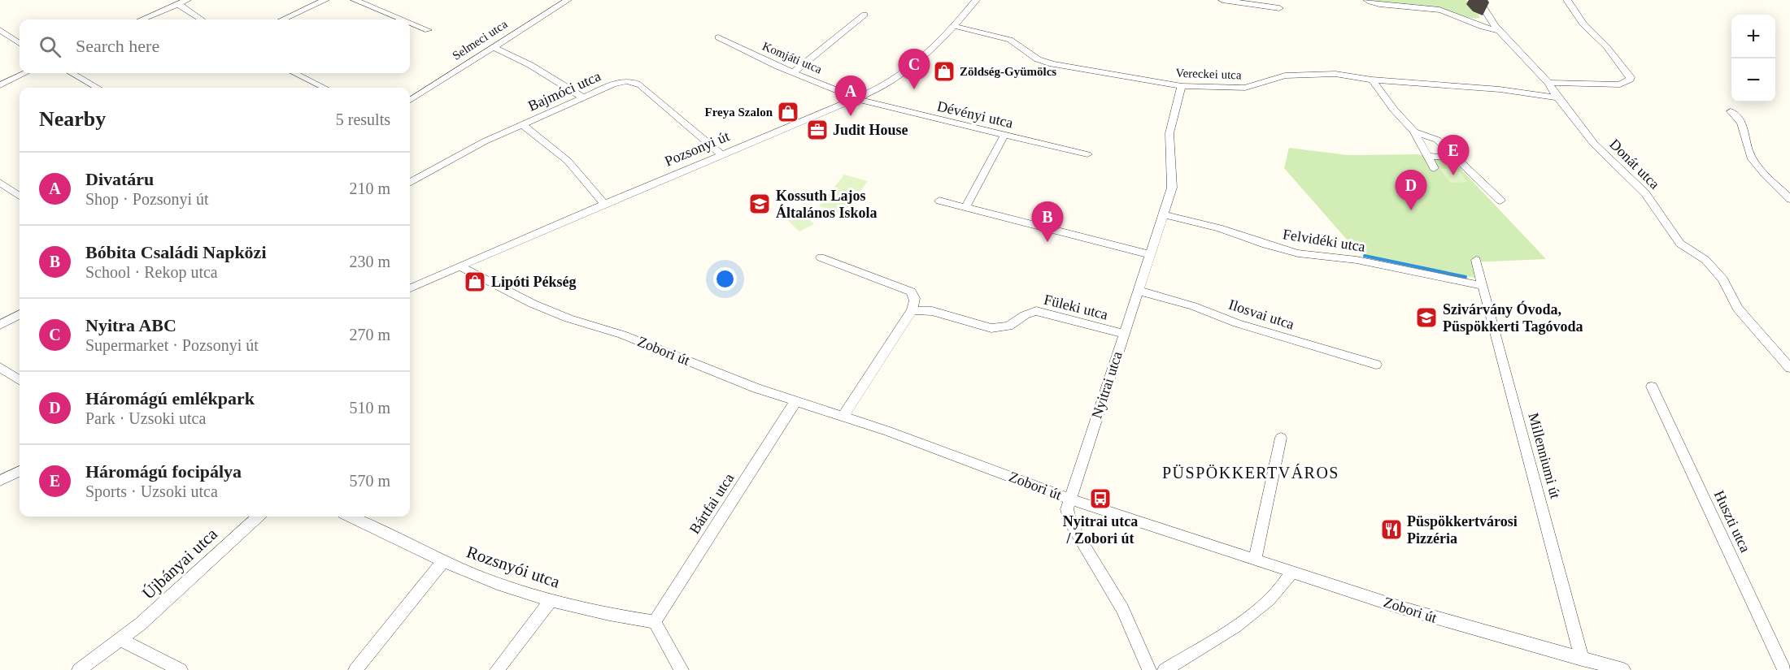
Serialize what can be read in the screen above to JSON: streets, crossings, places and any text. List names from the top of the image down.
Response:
{
  "streets": {
    "street": [
      "Selmeci utca",
      "Komjáti utca",
      "Vereckei utca",
      "Bajmóci utca",
      "Dévényi utca",
      "Pozsonyi út",
      "Donát utca",
      "Felvidéki utca",
      "Füleki utca",
      "Ilosvai utca",
      "Zobori út",
      "Nyitrai utca",
      "Millenniumi út",
      "Bártfai utca",
      "Huszti utca",
      "Újbányai utca",
      "Rozsnyói utca"
    ]
  },
  "crossings": [
    ["Komjáti utca", "Dévényi utca"],
    ["Komjáti utca", "Pozsonyi út"],
    ["Vereckei utca", "Pozsonyi út"],
    ["Vereckei utca", "Donát utca"],
    ["Vereckei utca", "Nyitrai utca"],
    ["Bajmóci utca", "Pozsonyi út"],
    ["Dévényi utca", "Pozsonyi út"],
    ["Pozsonyi út", "Zobori út"],
    ["Felvidéki utca", "Nyitrai utca"],
    ["Felvidéki utca", "Millenniumi út"],
    ["Füleki utca", "Nyitrai utca"],
    ["Ilosvai utca", "Nyitrai utca"],
    ["Zobori út", "Nyitrai utca"],
    ["Zobori út", "Millenniumi út"],
    ["Zobori út", "Bártfai utca"],
    ["Bártfai utca", "Rozsnyói utca"]
  ],
  "districts": ["PÜSPÖKKERTVÁROS"],
  "places": {
    "shop": ["Zöldség-Gyümölcs", "Freya Szalon", "Lipóti Pékség"],
    "office": ["Judit House"],
    "school or university": ["Kossuth Lajos Általános Iskola", "Szivárvány Óvoda, Püspökkerti Tagóvoda"],
    "bus stop": ["Nyitrai utca / Zobori út"],
    "restaurant": ["Püspökkertvárosi Pizzéria"]
  },
  "page": {
    "map_buttons": ["+", "−"],
    "search": "Search here",
    "pins": [
      "C",
      "A",
      "E",
      "D",
      "B"
    ],
    "heading": ["Nearby", "5 results"],
    "list": [
      {
        "mark": "A",
        "name": "Divatáru",
        "note": "Shop · Pozsonyi út",
        "value": "210 m"
      },
      {
        "mark": "B",
        "name": "Bóbita Családi Napközi",
        "note": "School · Rekop utca",
        "value": "230 m"
      },
      {
        "mark": "C",
        "name": "Nyitra ABC",
        "note": "Supermarket · Pozsonyi út",
        "value": "270 m"
      },
      {
        "mark": "D",
        "name": "Háromágú emlékpark",
        "note": "Park · Uzsoki utca",
        "value": "510 m"
      },
      {
        "mark": "E",
        "name": "Háromágú focipálya",
        "note": "Sports · Uzsoki utca",
        "value": "570 m"
      }
    ]
  }
}
